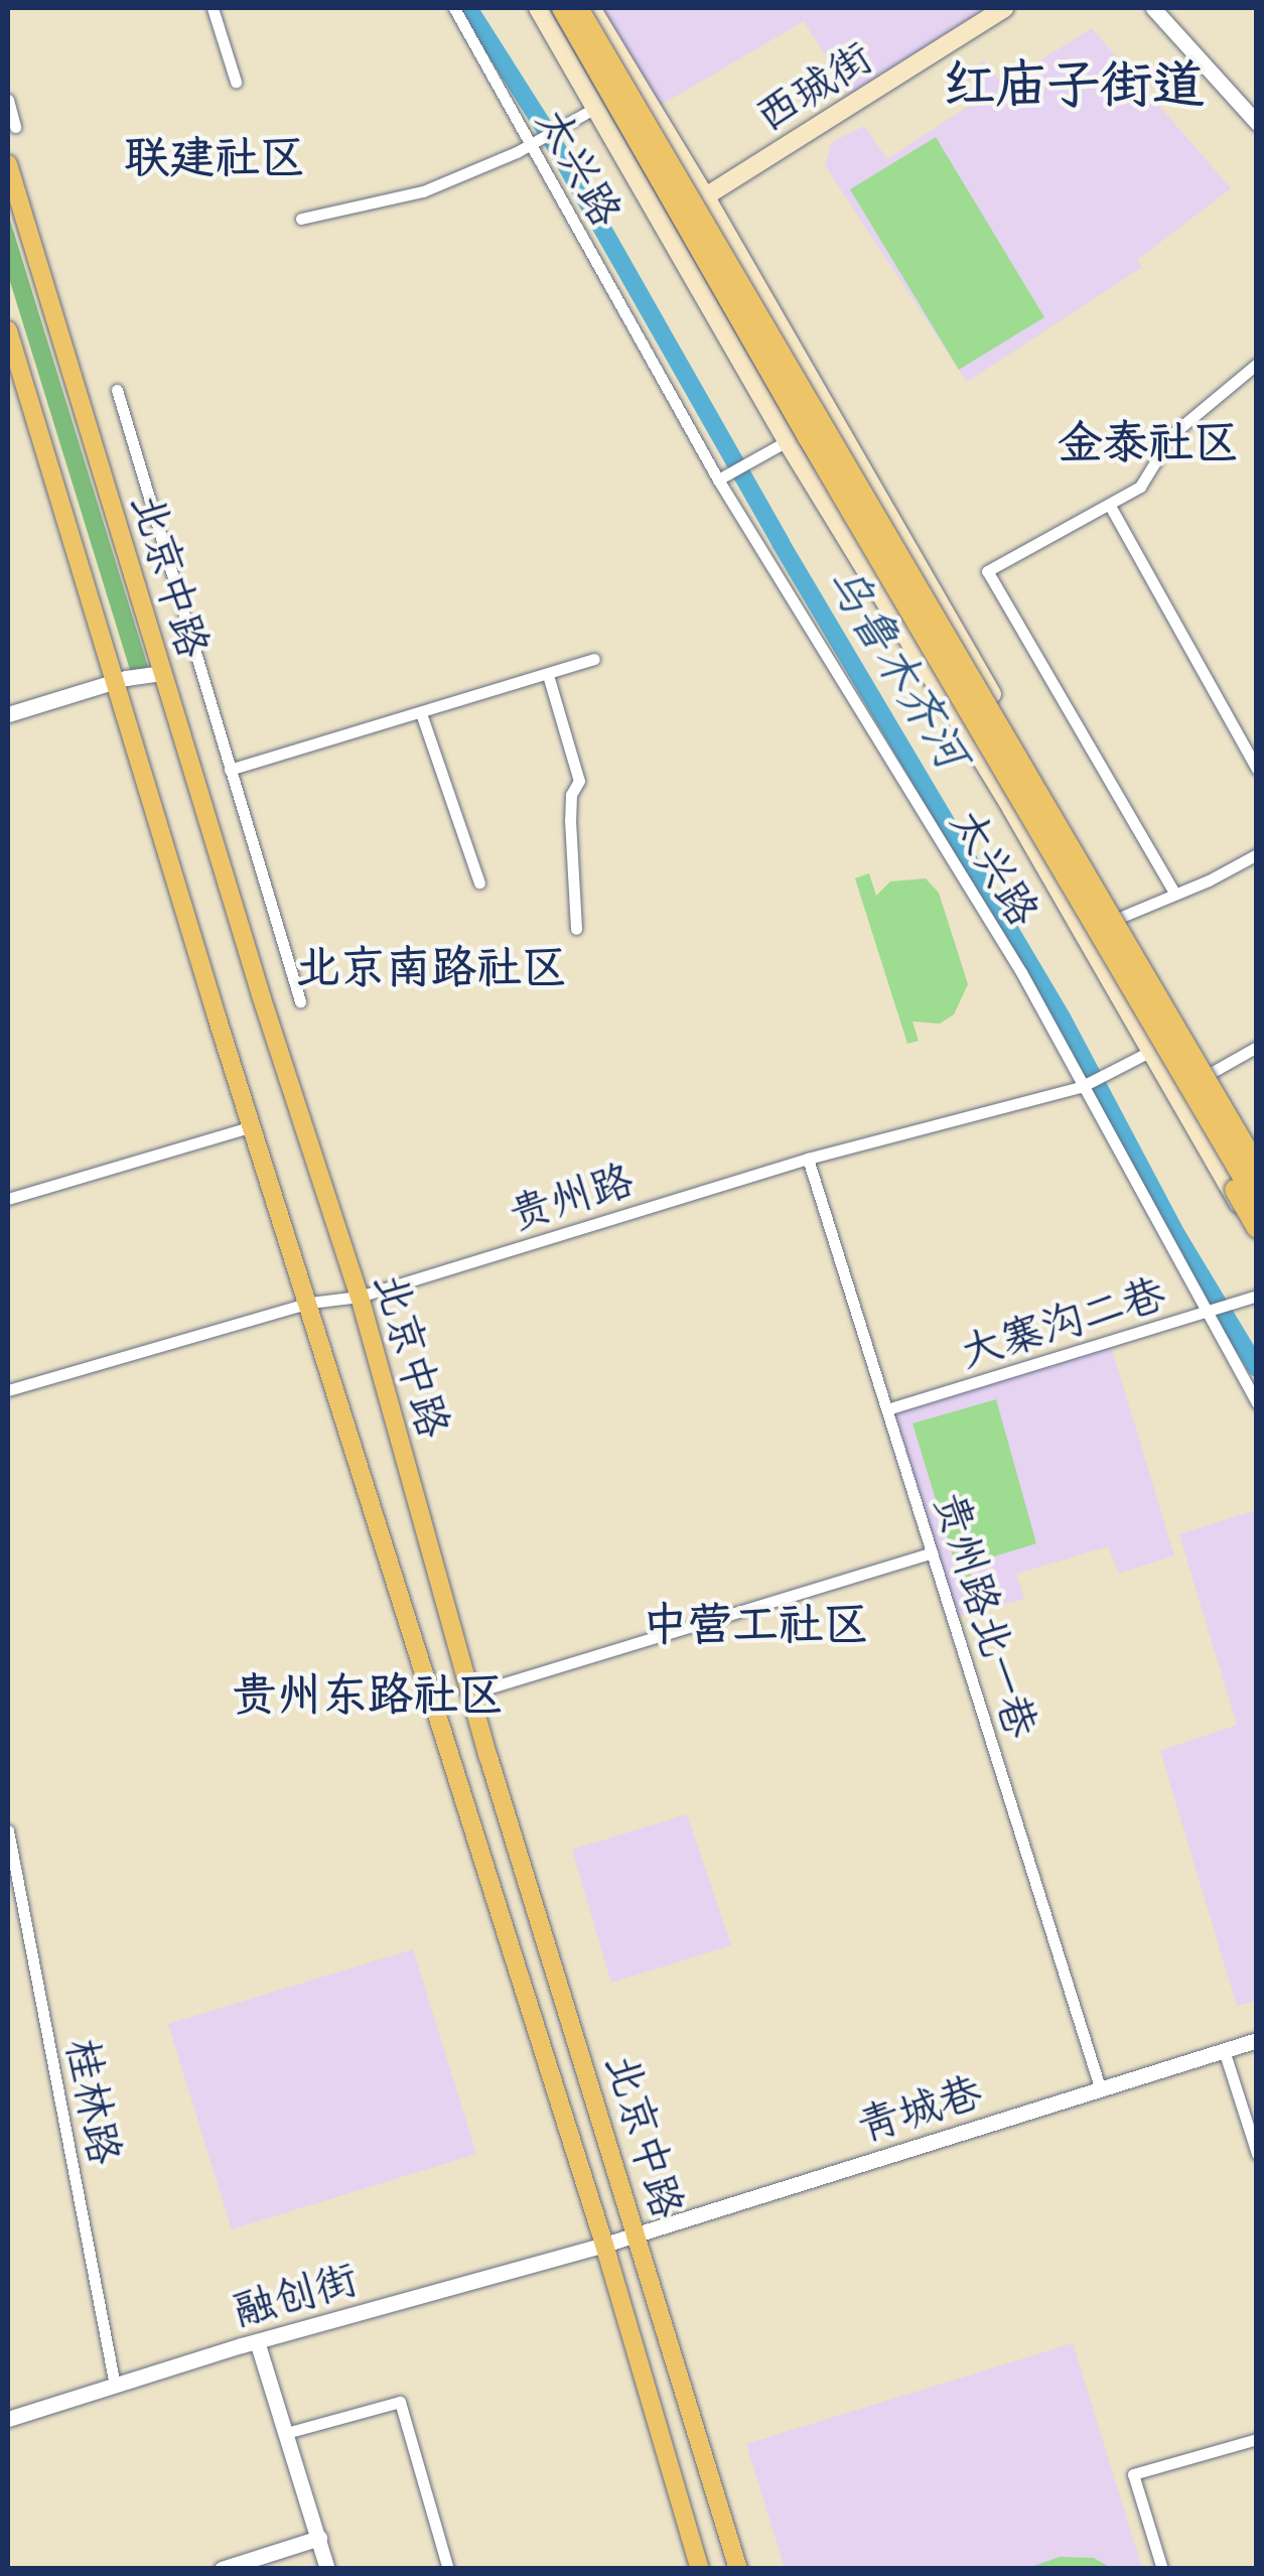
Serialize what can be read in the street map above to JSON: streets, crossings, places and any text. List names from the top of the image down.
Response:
{
  "streets": {
    "main road": ["西珹街", "北京中路"],
    "street": [
      "太兴路",
      "贵州路",
      "大寨沟二巷",
      "贵州路北一巷",
      "桂林路",
      "青城巷",
      "融创街"
    ]
  },
  "crossings": [
    ["太兴路", "贵州路"],
    ["太兴路", "大寨沟二巷"],
    ["北京中路", "贵州路"],
    ["北京中路", "青城巷"],
    ["北京中路", "融创街"],
    ["贵州路", "贵州路北一巷"],
    ["大寨沟二巷", "贵州路北一巷"],
    ["贵州路北一巷", "青城巷"],
    ["桂林路", "融创街"],
    ["青城巷", "融创街"]
  ],
  "districts": [
    "红庙子街道",
    "联建社区",
    "金泰社区",
    "北京南路社区",
    "中营工社区",
    "贵州东路社区"
  ],
  "water": ["乌鲁木齐河"]
}
